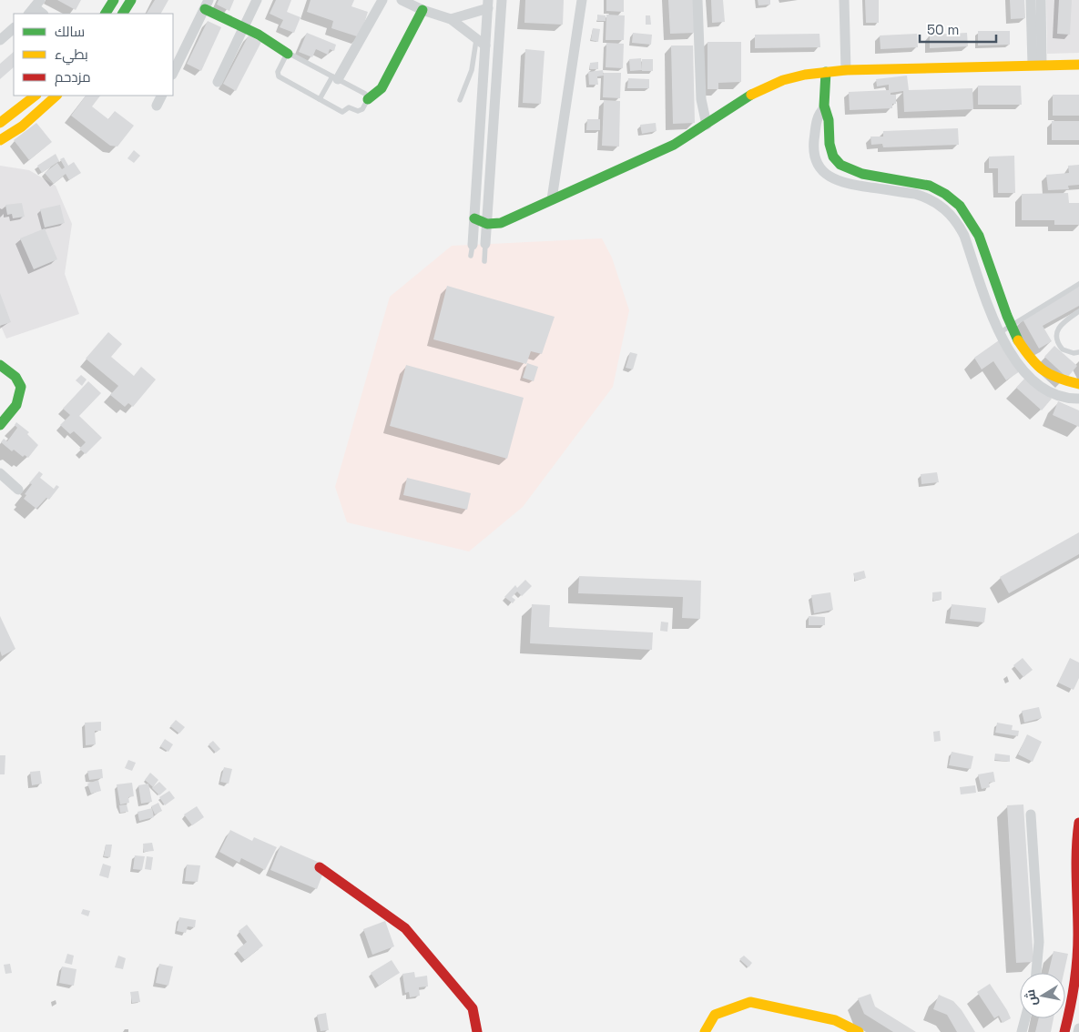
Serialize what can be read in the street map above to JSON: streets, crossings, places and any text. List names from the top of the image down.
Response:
{
  "legend": ["سالك", "بطيء", "مزدحم"],
  "scale_bar": "50 m",
  "north": "left"
}
